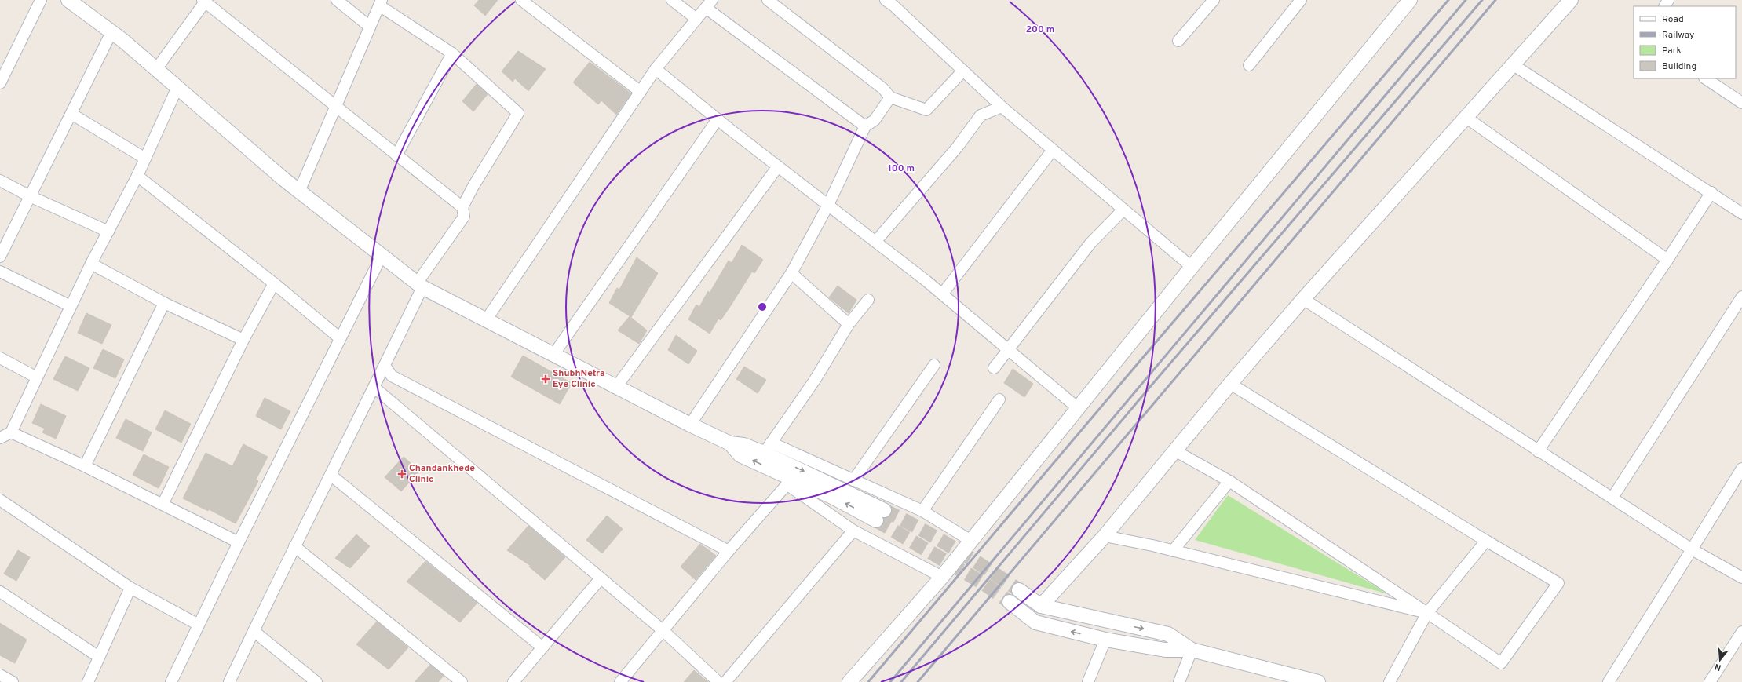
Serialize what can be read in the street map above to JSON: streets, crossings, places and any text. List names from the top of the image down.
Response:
{
  "places": {
    "health": ["ShubhNetra Eye Clinic", "Chandankhede Clinic"]
  },
  "legend": [
    "Road",
    "Railway",
    "Park",
    "Building"
  ],
  "north": "bottom",
  "rings": ["200 m", "100 m"]
}
